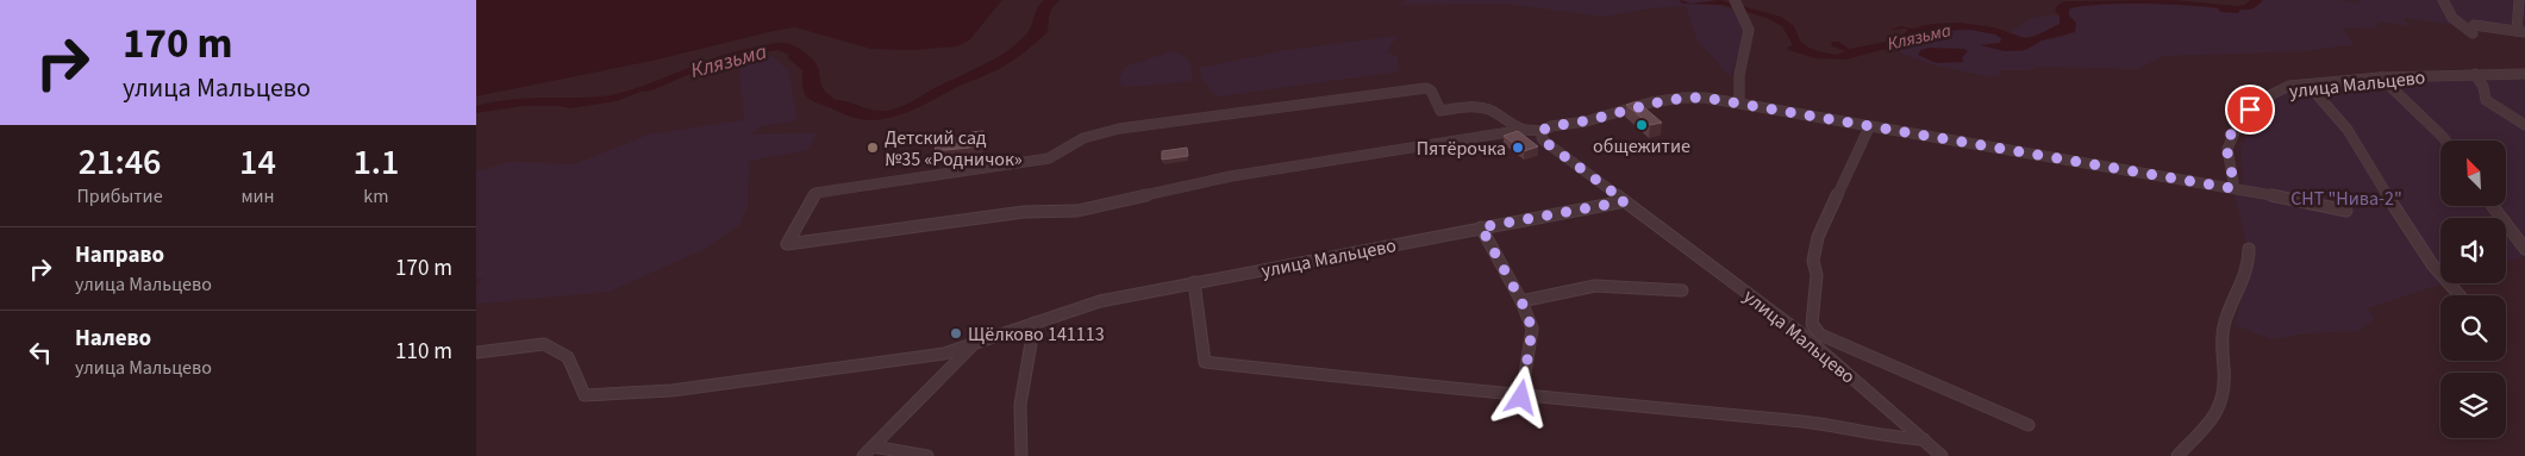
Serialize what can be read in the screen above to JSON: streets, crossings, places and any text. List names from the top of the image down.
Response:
{
  "streets": {
    "street": ["улица Мальцево"]
  },
  "water": ["Клязьма"],
  "parks": ["СНТ \"Нива-2\""],
  "places": [
    "общежитие",
    "Детский сад №35 «Родничок»",
    "Пятёрочка",
    "Щёлково 141113"
  ],
  "north": "top left",
  "page": {
    "turn": ["170 m", "улица Мальцево"],
    "eta": [
      "21:46",
      "Прибытие",
      "14",
      "мин",
      "1.1",
      "km"
    ],
    "list": [
      {
        "name": "Направо",
        "note": "улица Мальцево",
        "value": "170 m"
      },
      {
        "name": "Налево",
        "note": "улица Мальцево",
        "value": "110 m"
      }
    ]
  }
}
